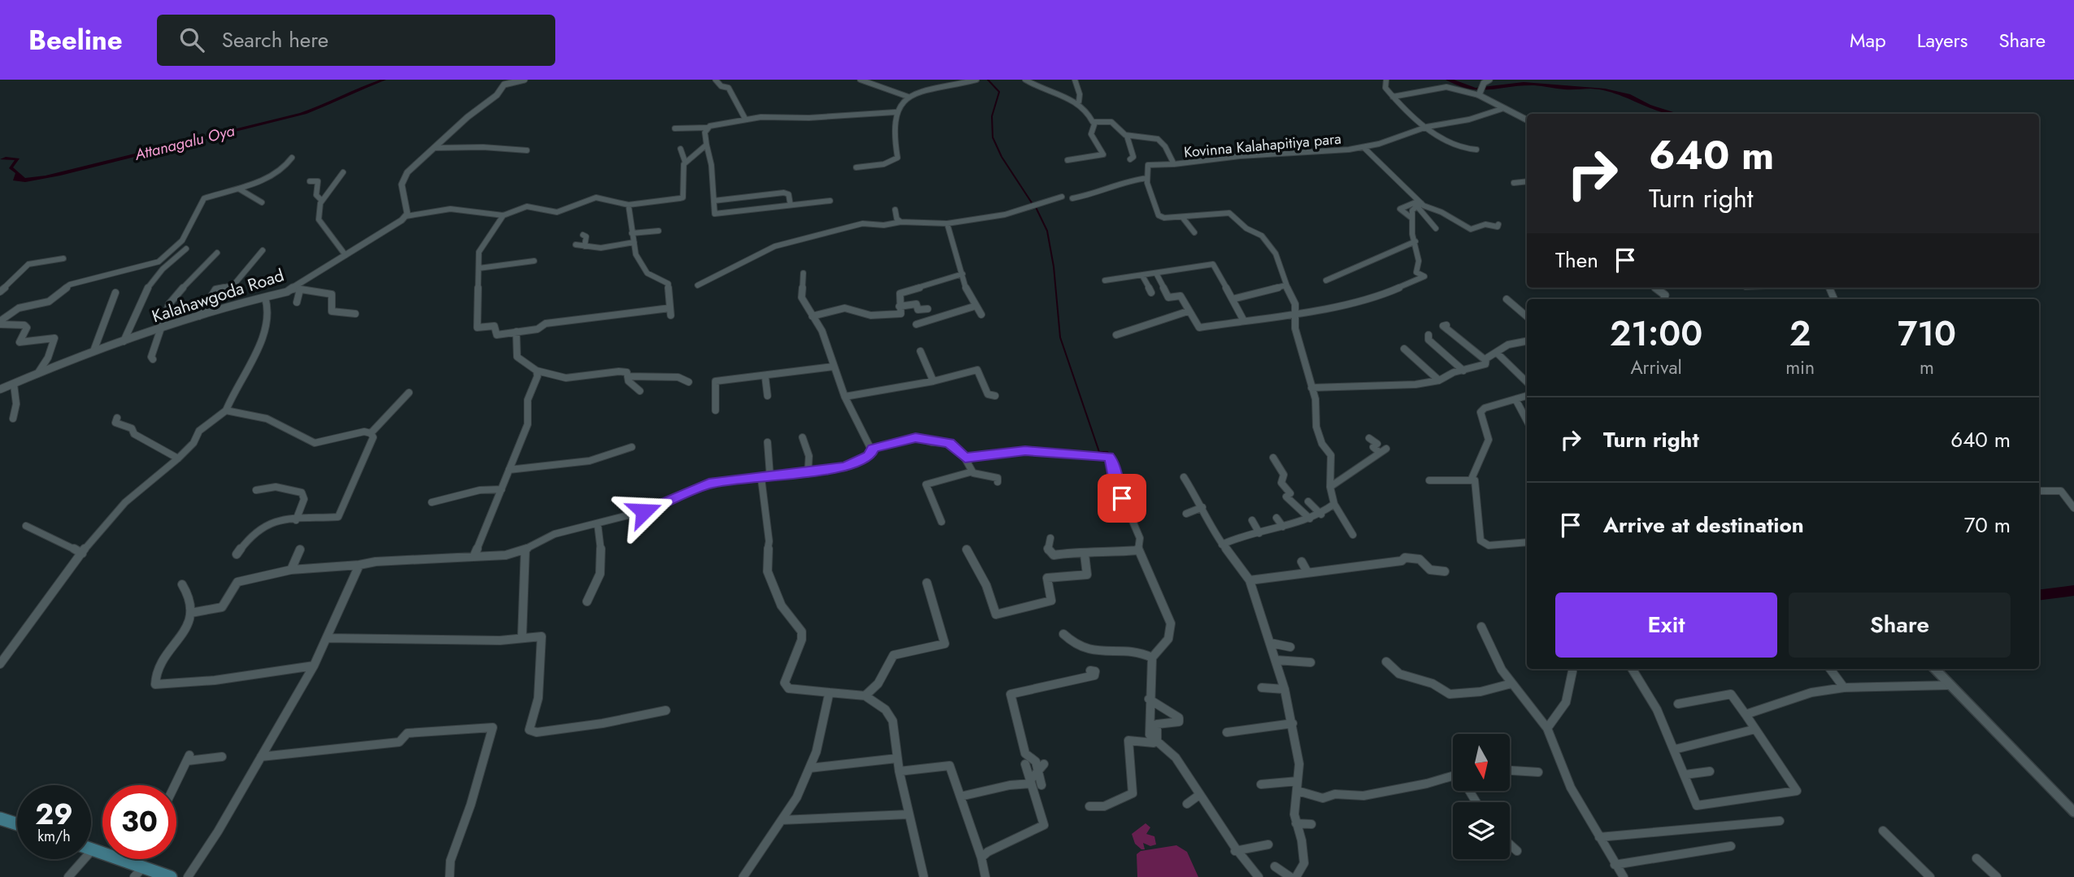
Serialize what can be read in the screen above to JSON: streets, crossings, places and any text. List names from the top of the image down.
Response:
{
  "streets": {
    "street": ["Kovinna Kalahapitiya para", "Kalahawgoda Road"]
  },
  "water": ["Attanagalu Oya"],
  "north": "bottom",
  "page": {
    "header": "Beeline",
    "search": "Search here",
    "nav": ["Map", "Layers", "Share"],
    "turn": ["640 m", "Turn right"],
    "then": "Then",
    "eta": [
      "21:00",
      "Arrival",
      "2",
      "min",
      "710",
      "m"
    ],
    "list": [
      {
        "name": "Turn right",
        "value": "640 m"
      },
      {
        "name": "Arrive at destination",
        "value": "70 m"
      }
    ],
    "buttons": ["Exit", "Share"],
    "speed": "29 km/h",
    "limit": "30"
  }
}
